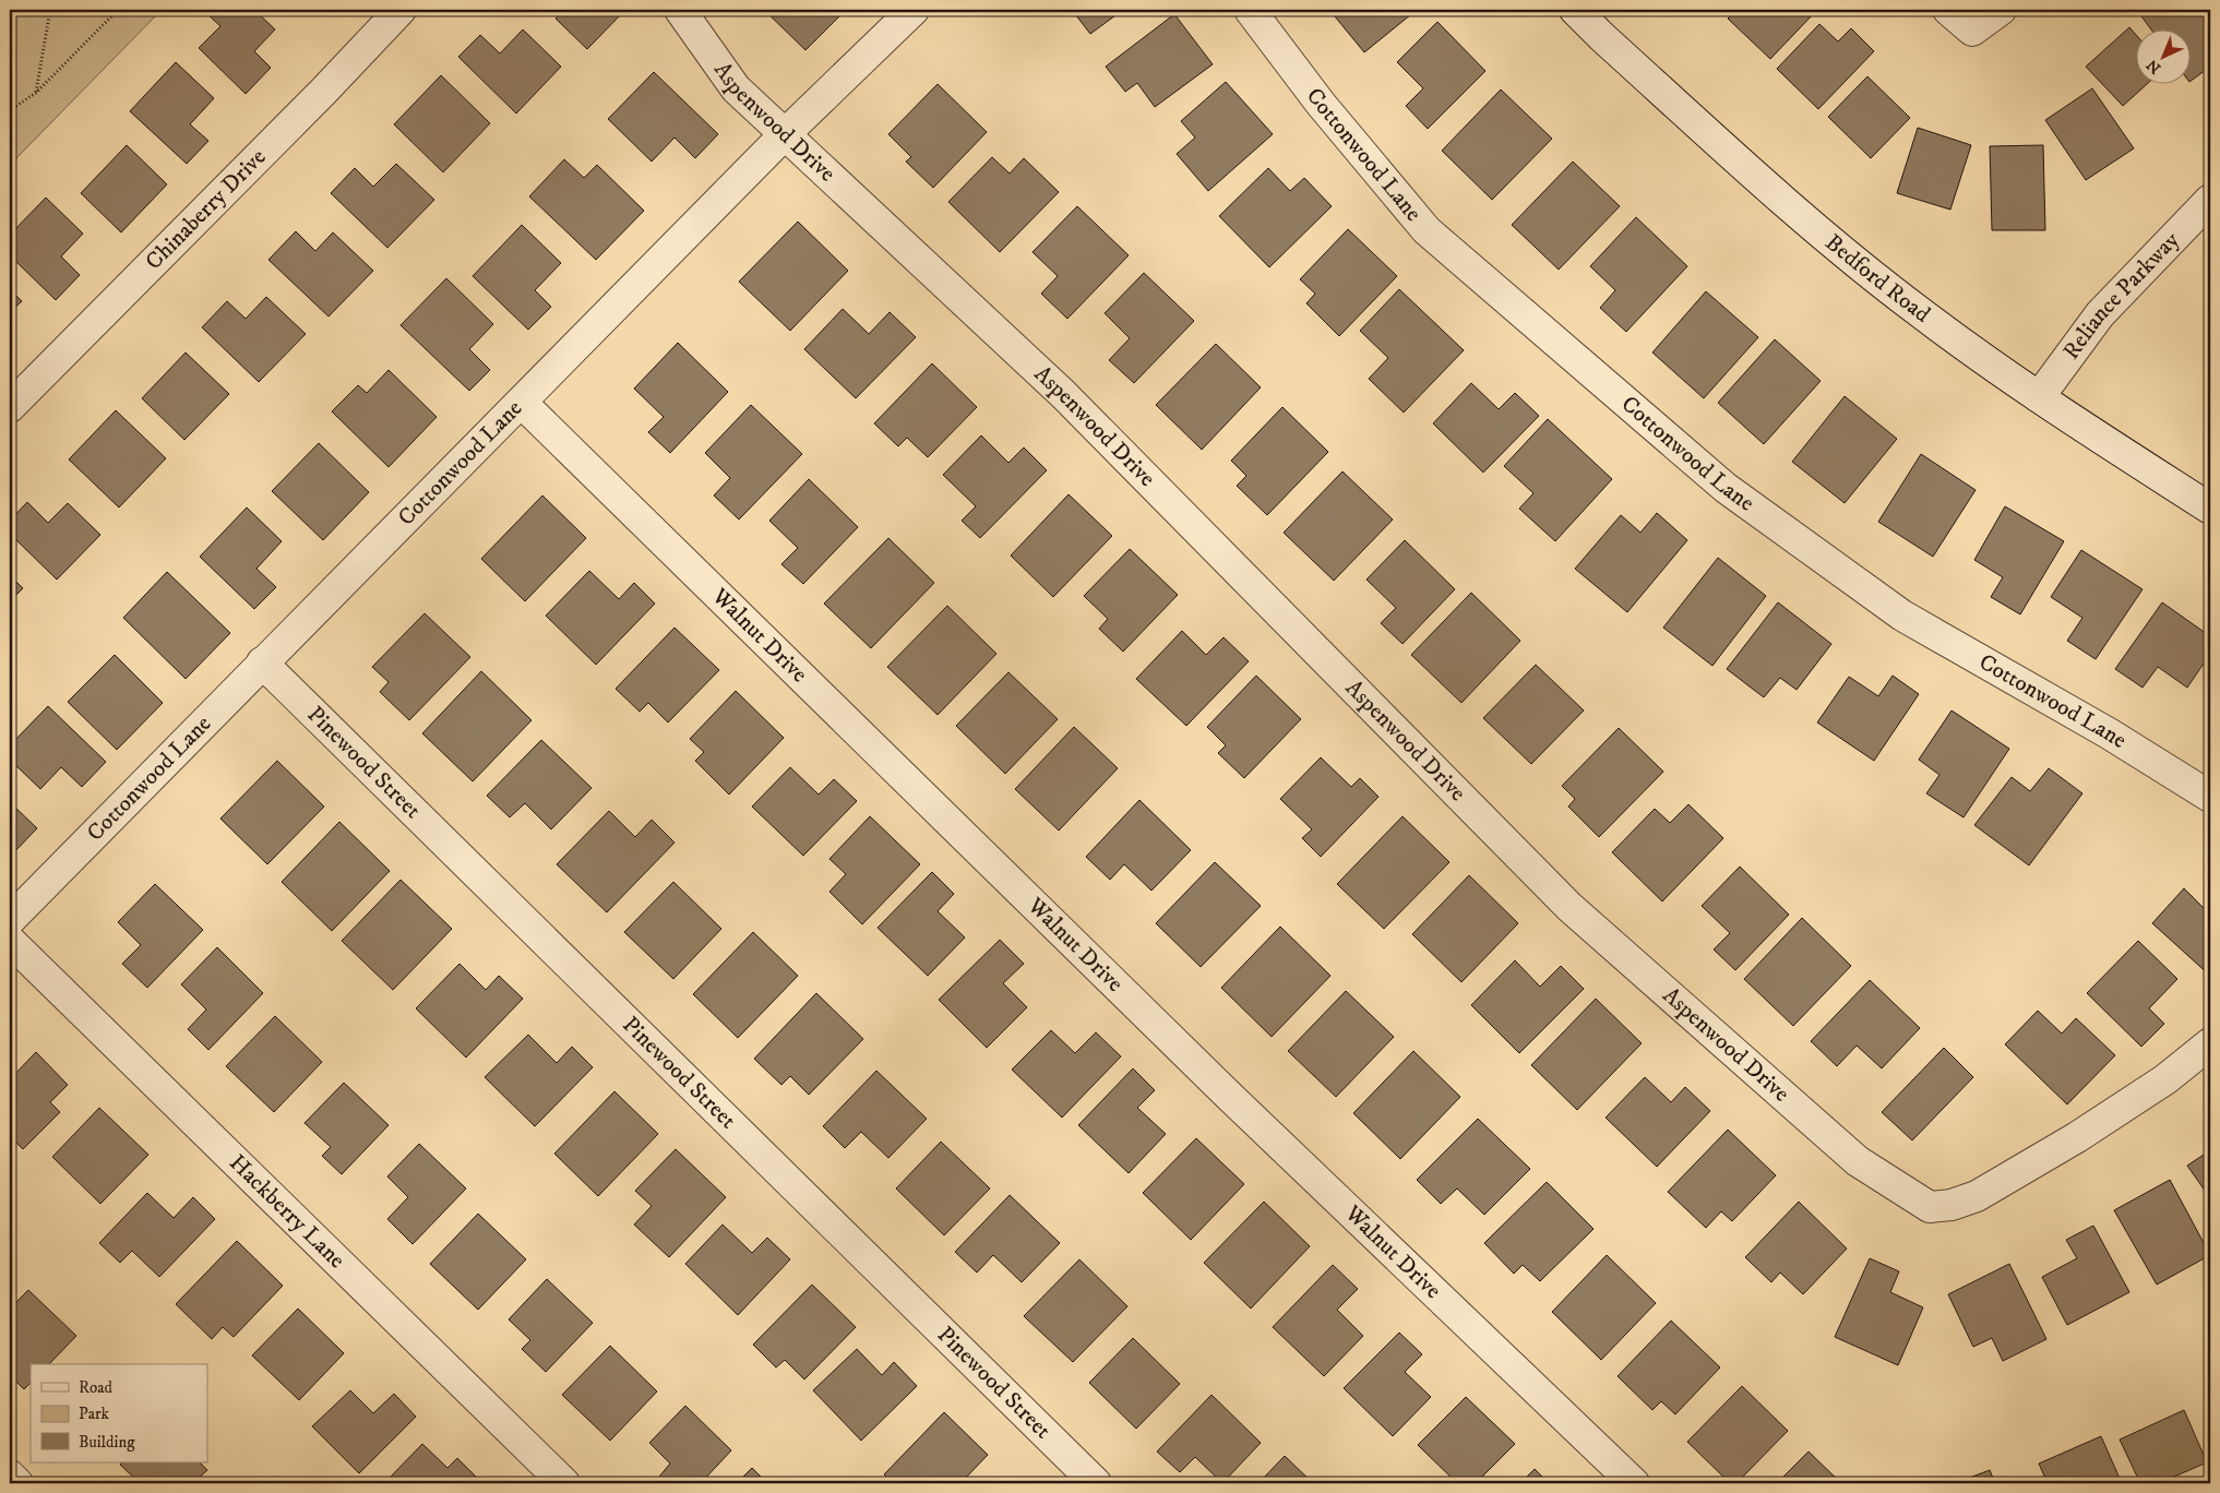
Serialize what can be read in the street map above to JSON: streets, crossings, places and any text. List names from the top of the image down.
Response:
{
  "streets": {
    "street": [
      "Aspenwood Drive",
      "Cottonwood Lane",
      "Chinaberry Drive",
      "Bedford Road",
      "Reliance Parkway",
      "Walnut Drive",
      "Pinewood Street",
      "Hackberry Lane"
    ]
  },
  "crossings": [
    ["Aspenwood Drive", "Cottonwood Lane"],
    ["Cottonwood Lane", "Walnut Drive"],
    ["Cottonwood Lane", "Pinewood Street"],
    ["Bedford Road", "Reliance Parkway"]
  ],
  "legend": ["Road", "Park", "Building"],
  "north": "bottom left"
}
